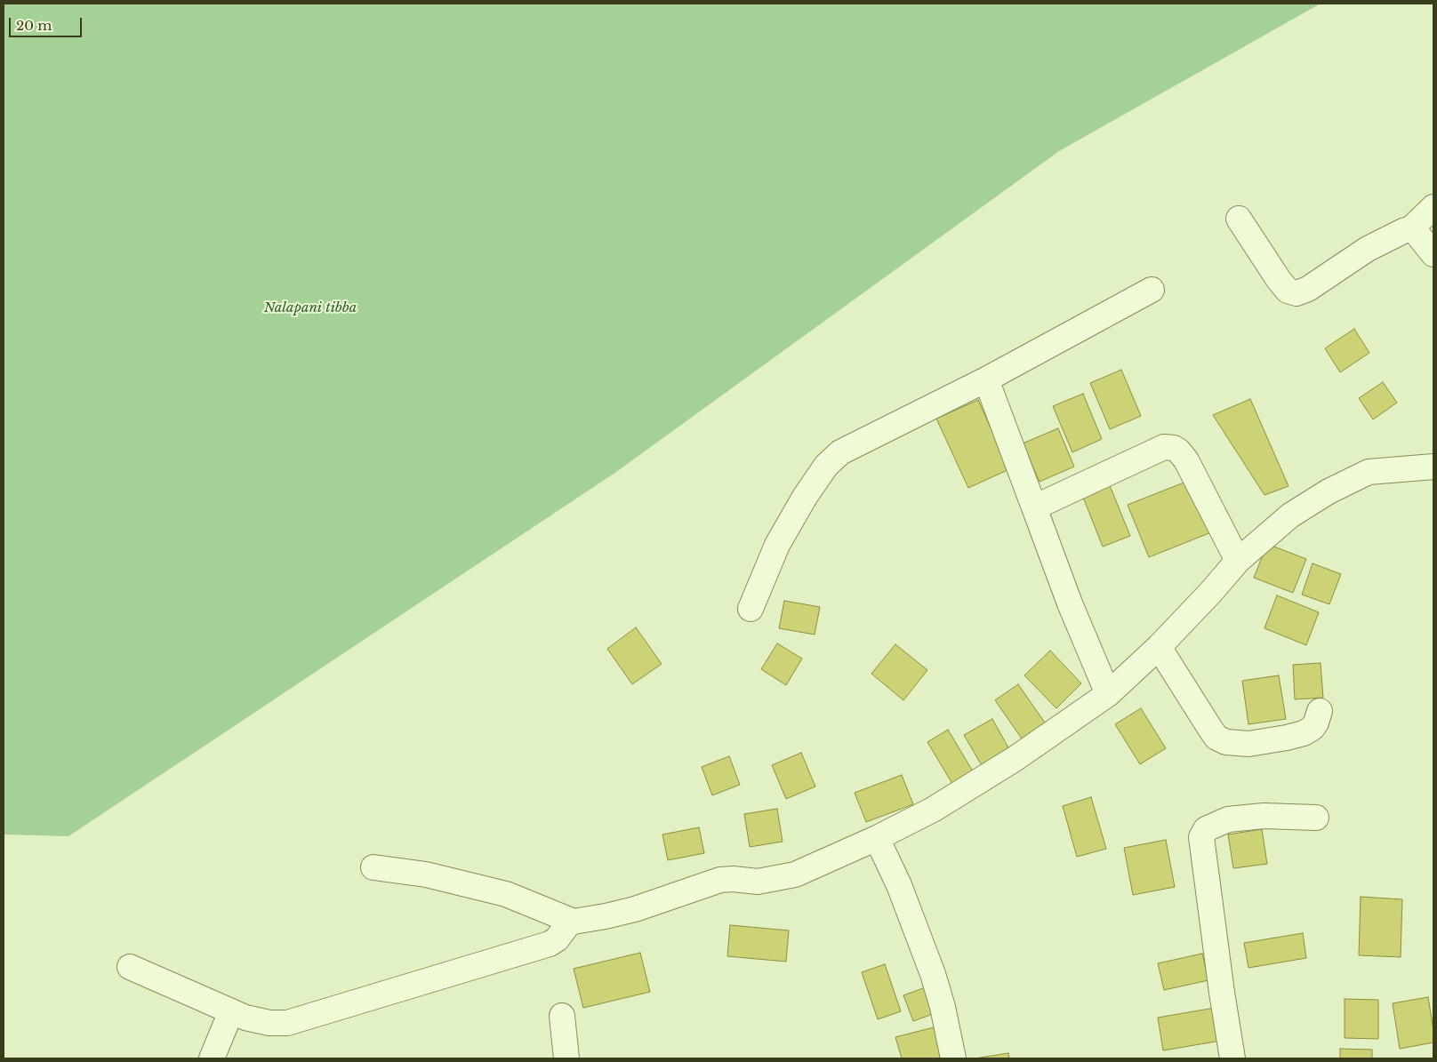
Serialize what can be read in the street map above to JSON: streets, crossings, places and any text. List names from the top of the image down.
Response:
{
  "parks": ["Nalapani tibba"],
  "scale_bar": "20 m"
}
